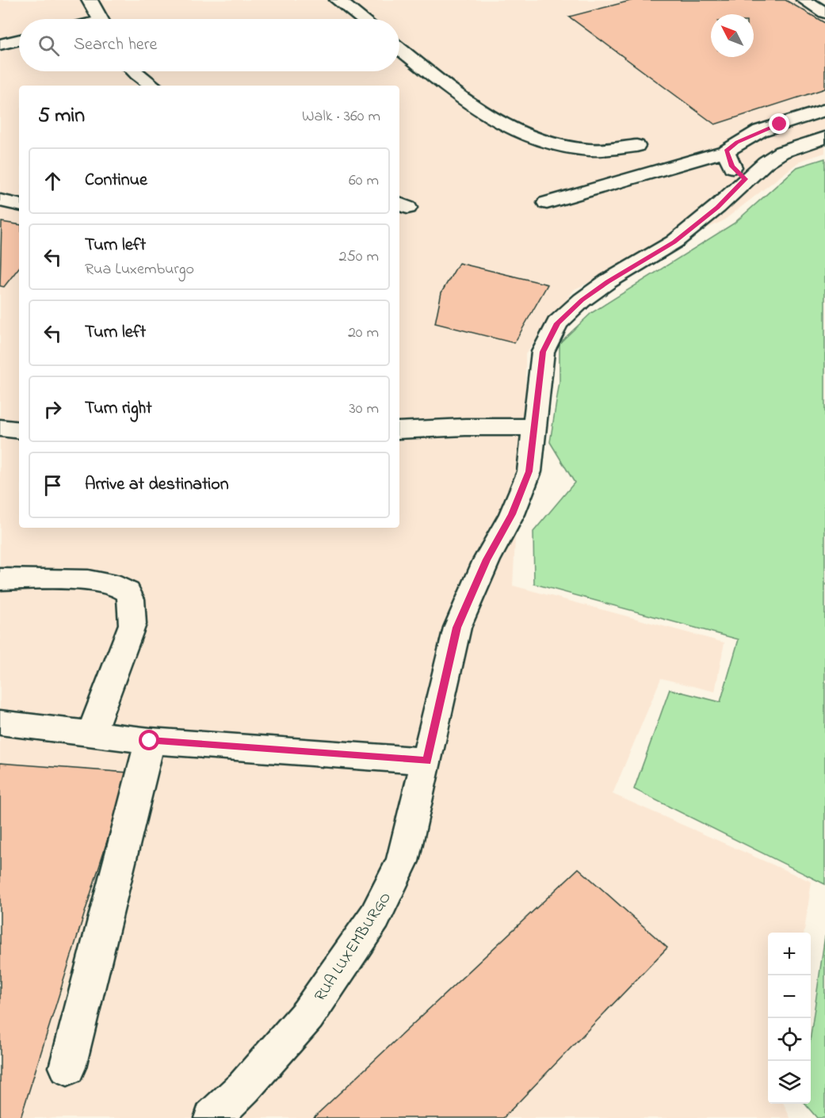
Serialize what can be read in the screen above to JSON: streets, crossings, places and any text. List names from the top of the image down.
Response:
{
  "streets": {
    "street": ["RUA LUXEMBURGO"]
  },
  "north": "top left",
  "page": {
    "search": "Search here",
    "heading": ["5 min", "Walk · 360 m"],
    "list": [
      ["Continue", "60 m"],
      ["Turn left", "Rua Luxemburgo", "250 m"],
      ["Turn left", "20 m"],
      ["Turn right", "30 m"],
      "Arrive at destination"
    ],
    "map_buttons": ["+", "−"]
  }
}
